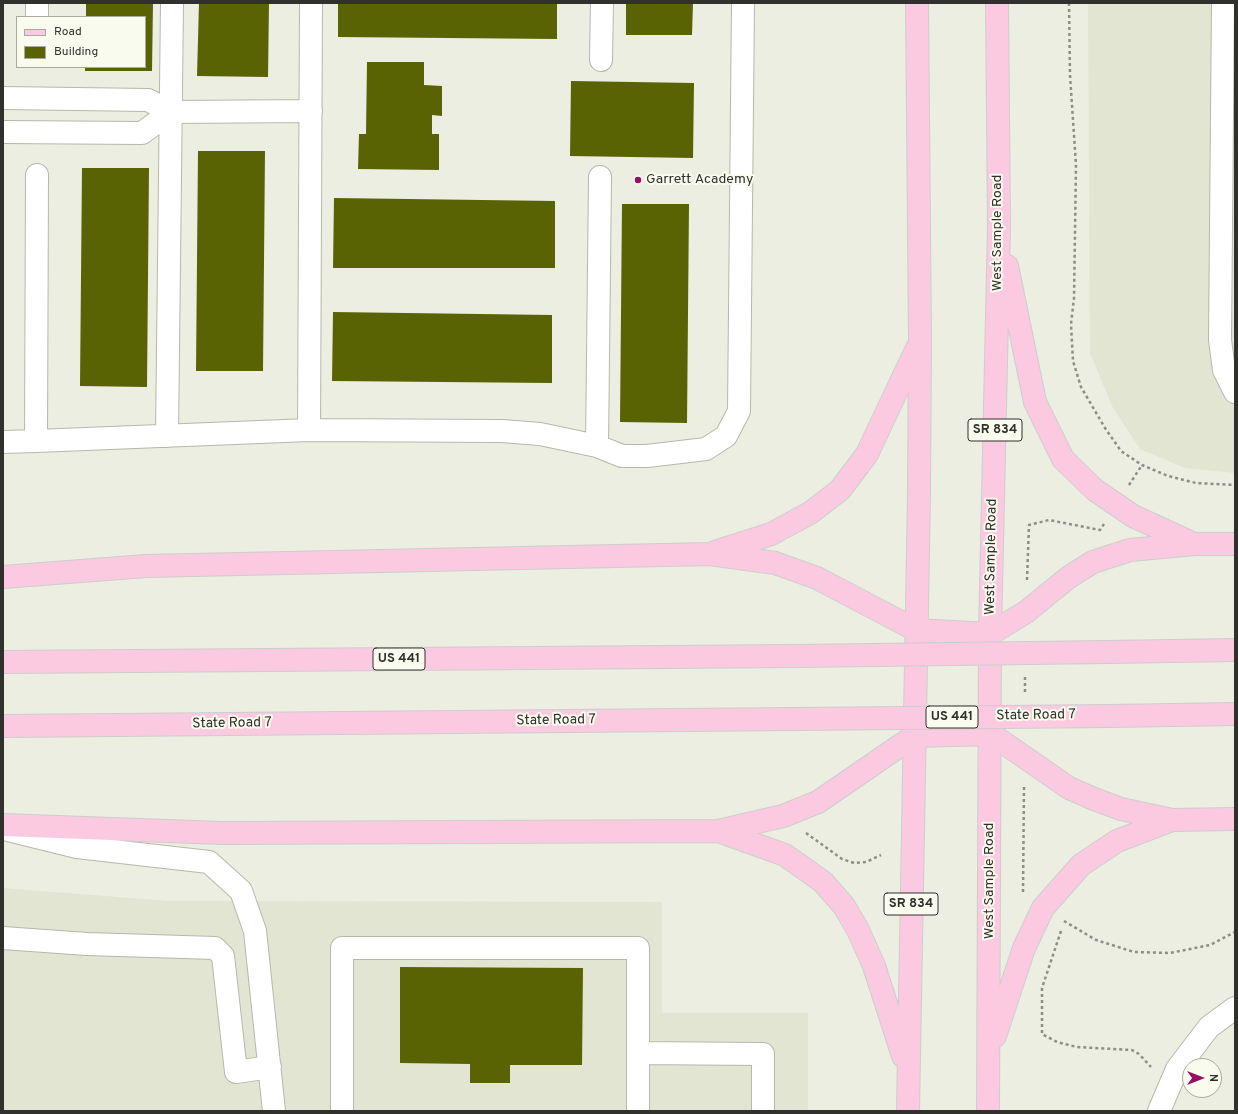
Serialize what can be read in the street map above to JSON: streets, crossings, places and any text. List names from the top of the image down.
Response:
{
  "streets": {
    "main road": [
      "West Sample Road",
      "SR 834",
      "US 441",
      "State Road 7"
    ]
  },
  "places": ["Garrett Academy"],
  "legend": ["Road", "Building"],
  "north": "right"
}
